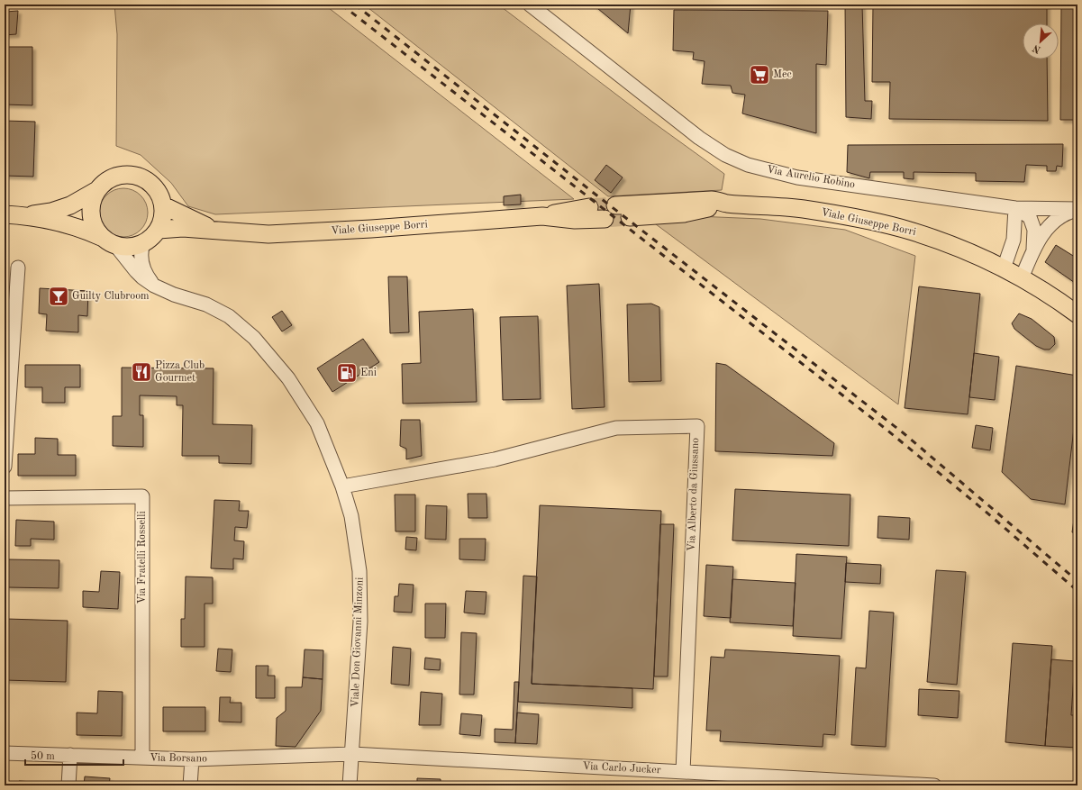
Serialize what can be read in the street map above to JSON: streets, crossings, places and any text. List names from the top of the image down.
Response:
{
  "streets": {
    "main road": ["Viale Giuseppe Borri", "Viale Don Giovanni Minzoni"],
    "street": [
      "Via Aurelio Robino",
      "Via Alberto da Giussano",
      "Via Fratelli Rosselli",
      "Via Borsano",
      "Via Carlo Jucker"
    ]
  },
  "crossings": [
    ["Viale Giuseppe Borri", "Viale Don Giovanni Minzoni"],
    ["Via Alberto da Giussano", "Viale Don Giovanni Minzoni"],
    ["Via Alberto da Giussano", "Via Carlo Jucker"],
    ["Via Fratelli Rosselli", "Via Borsano"],
    ["Viale Don Giovanni Minzoni", "Via Borsano"],
    ["Viale Don Giovanni Minzoni", "Via Carlo Jucker"],
    ["Via Borsano", "Via Carlo Jucker"]
  ],
  "places": {
    "supermarket": ["Mec"],
    "bar": ["Guilty Clubroom"],
    "restaurant": ["Pizza Club Gourmet"],
    "fuel station": ["Eni"]
  },
  "scale_bar": "50 m",
  "north": "bottom left"
}
